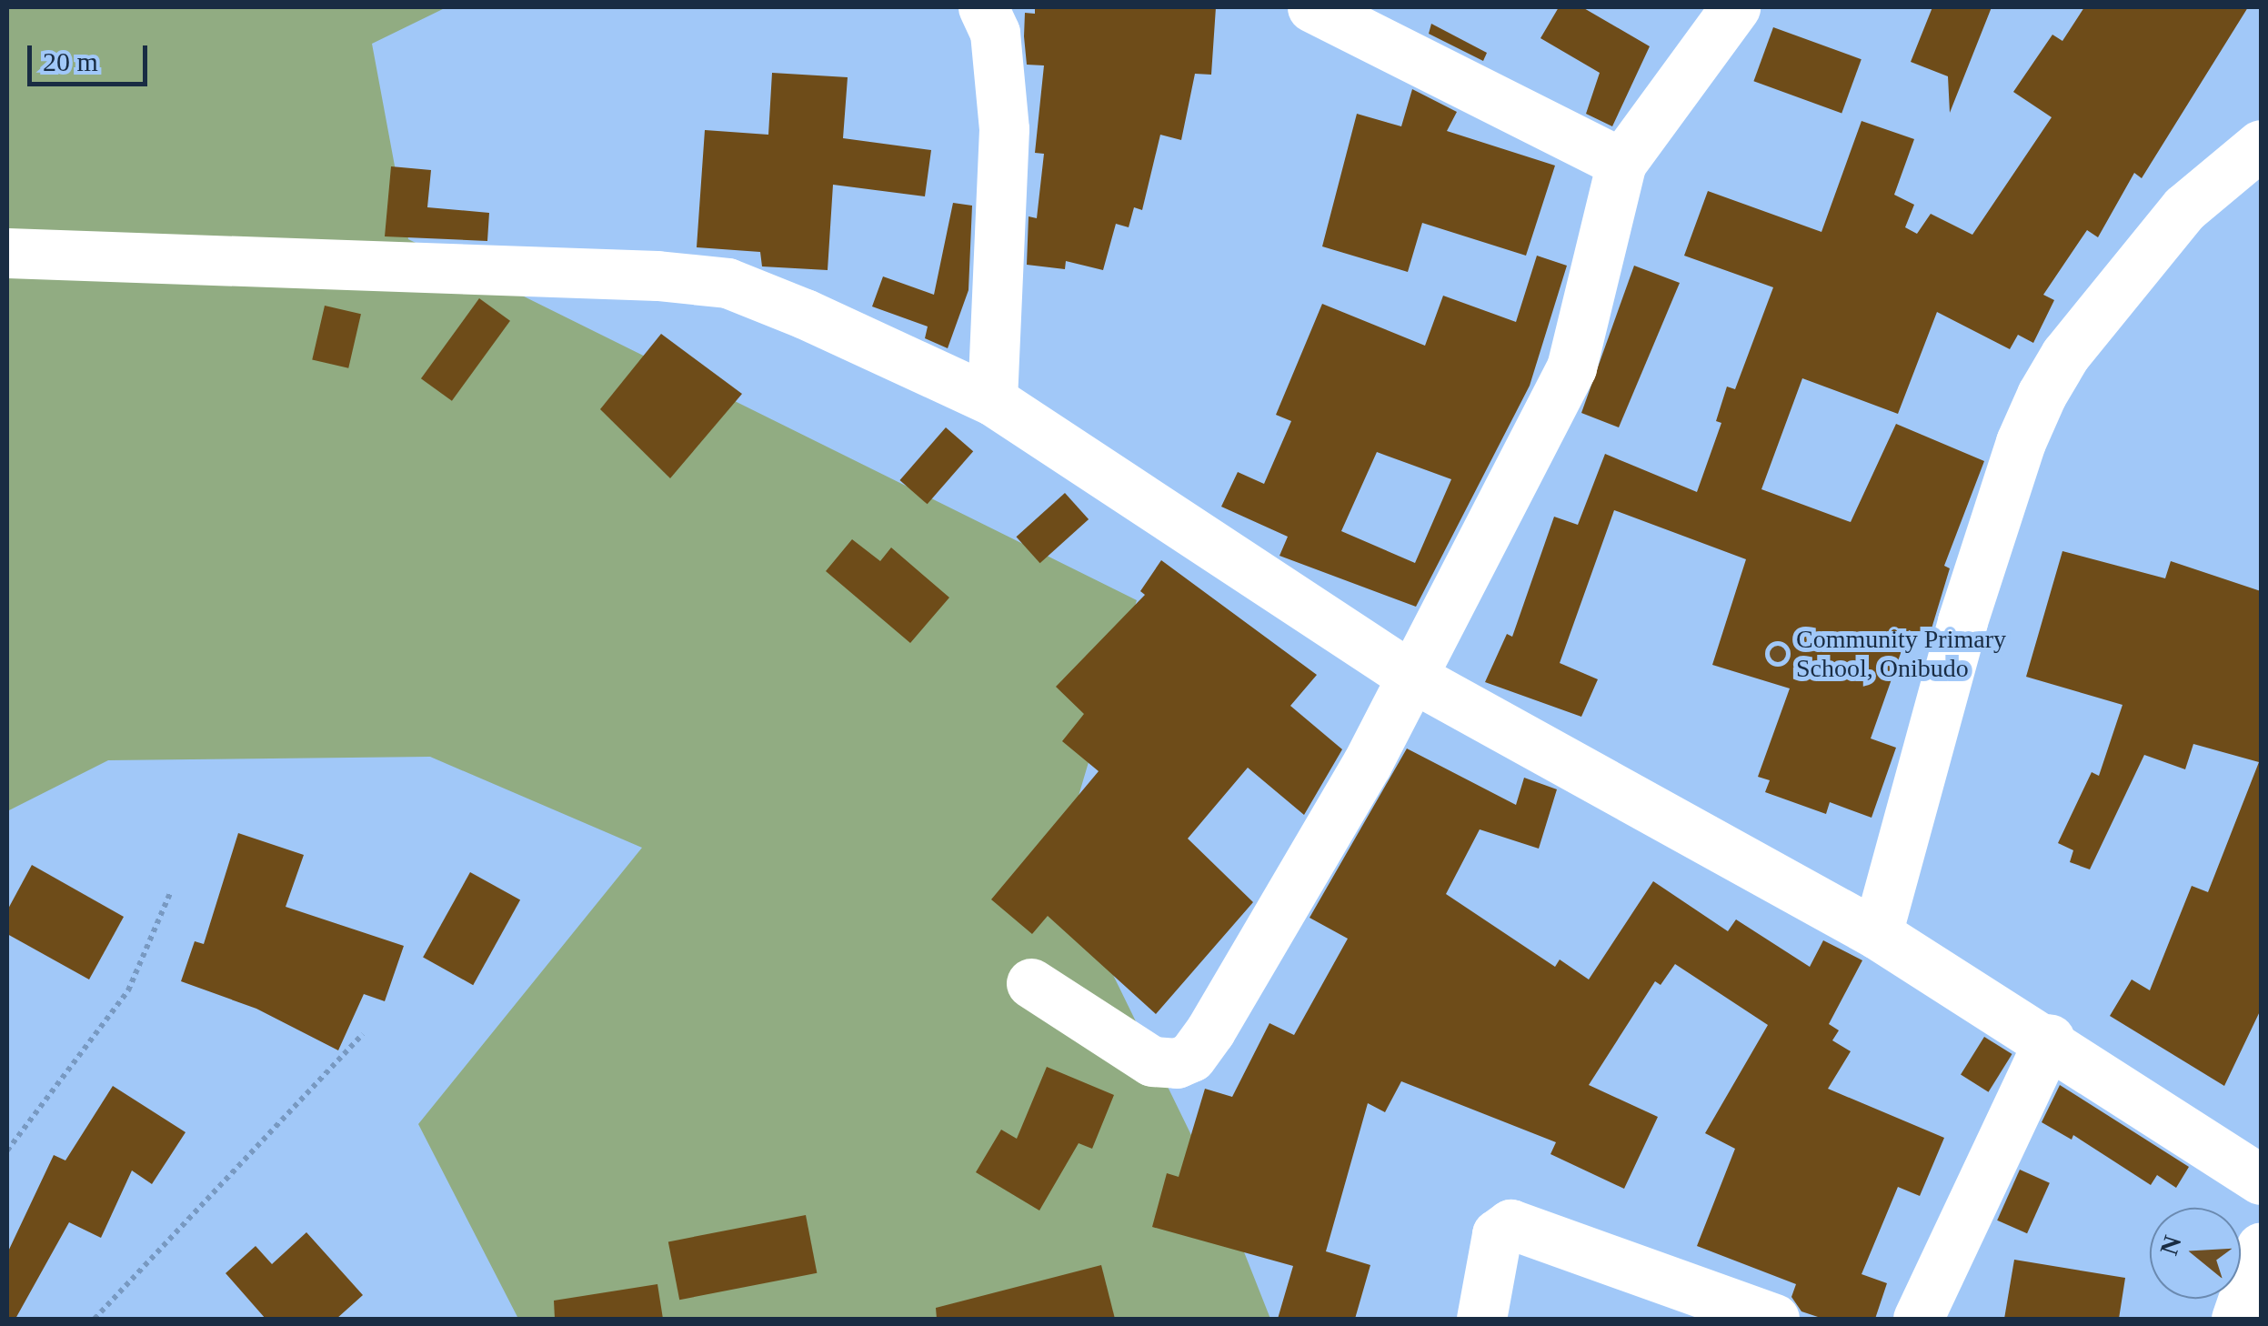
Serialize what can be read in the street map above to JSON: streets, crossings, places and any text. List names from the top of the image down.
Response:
{
  "places": ["Community Primary School, Onibudo"],
  "scale_bar": "20 m",
  "north": "left"
}
